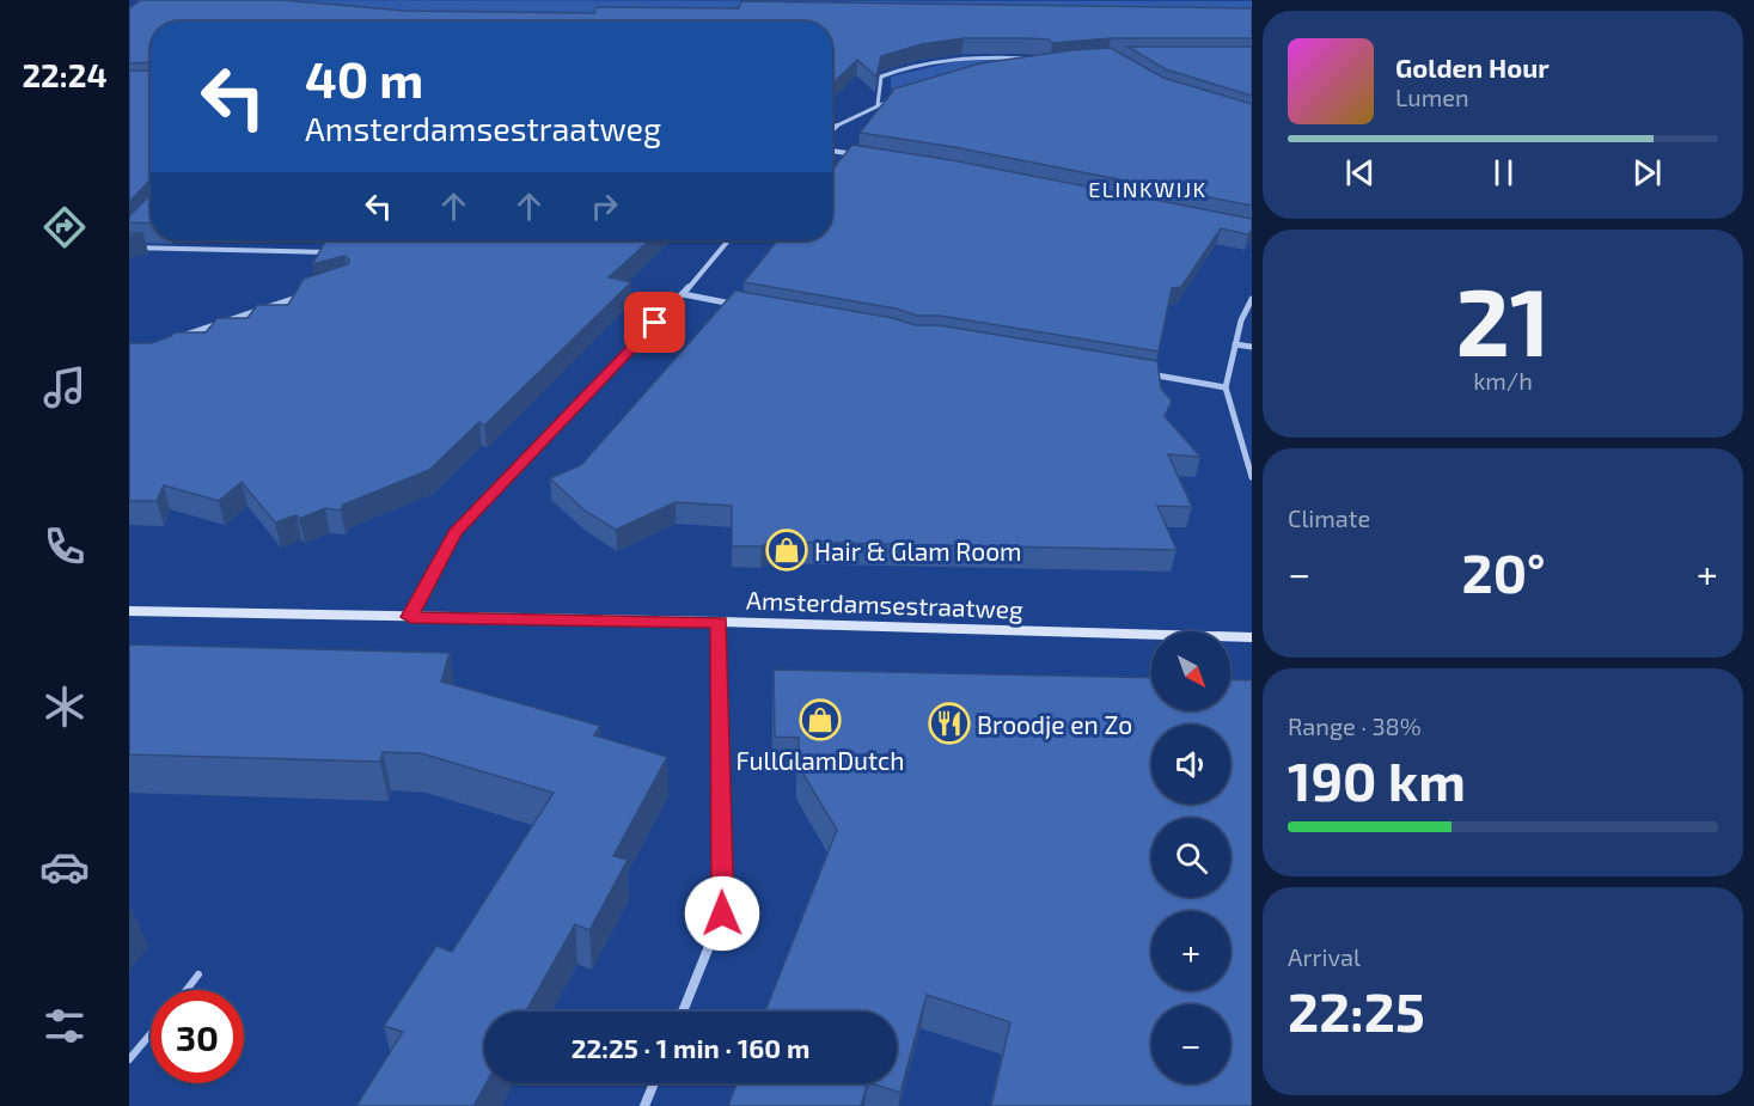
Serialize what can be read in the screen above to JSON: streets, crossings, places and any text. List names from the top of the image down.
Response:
{
  "streets": {
    "main road": ["Amsterdamsestraatweg"]
  },
  "districts": ["ELINKWIJK"],
  "places": {
    "shop": ["Hair & Glam Room", "FullGlamDutch"],
    "restaurant": ["Broodje en Zo"]
  },
  "north": "bottom right",
  "page": {
    "tabs": "22:24",
    "turn": ["40 m", "Amsterdamsestraatweg"],
    "song": ["Golden Hour", "Lumen"],
    "tile": [
      ["21", "km/h"],
      "Climate",
      ["Range · 38%", "190 km"],
      ["Arrival", "22:25"]
    ],
    "heat": ["−", "20°", "+"],
    "map_buttons": ["+", "−"],
    "limit": "30",
    "trip": "22:25 · 1 min · 160 m"
  }
}
